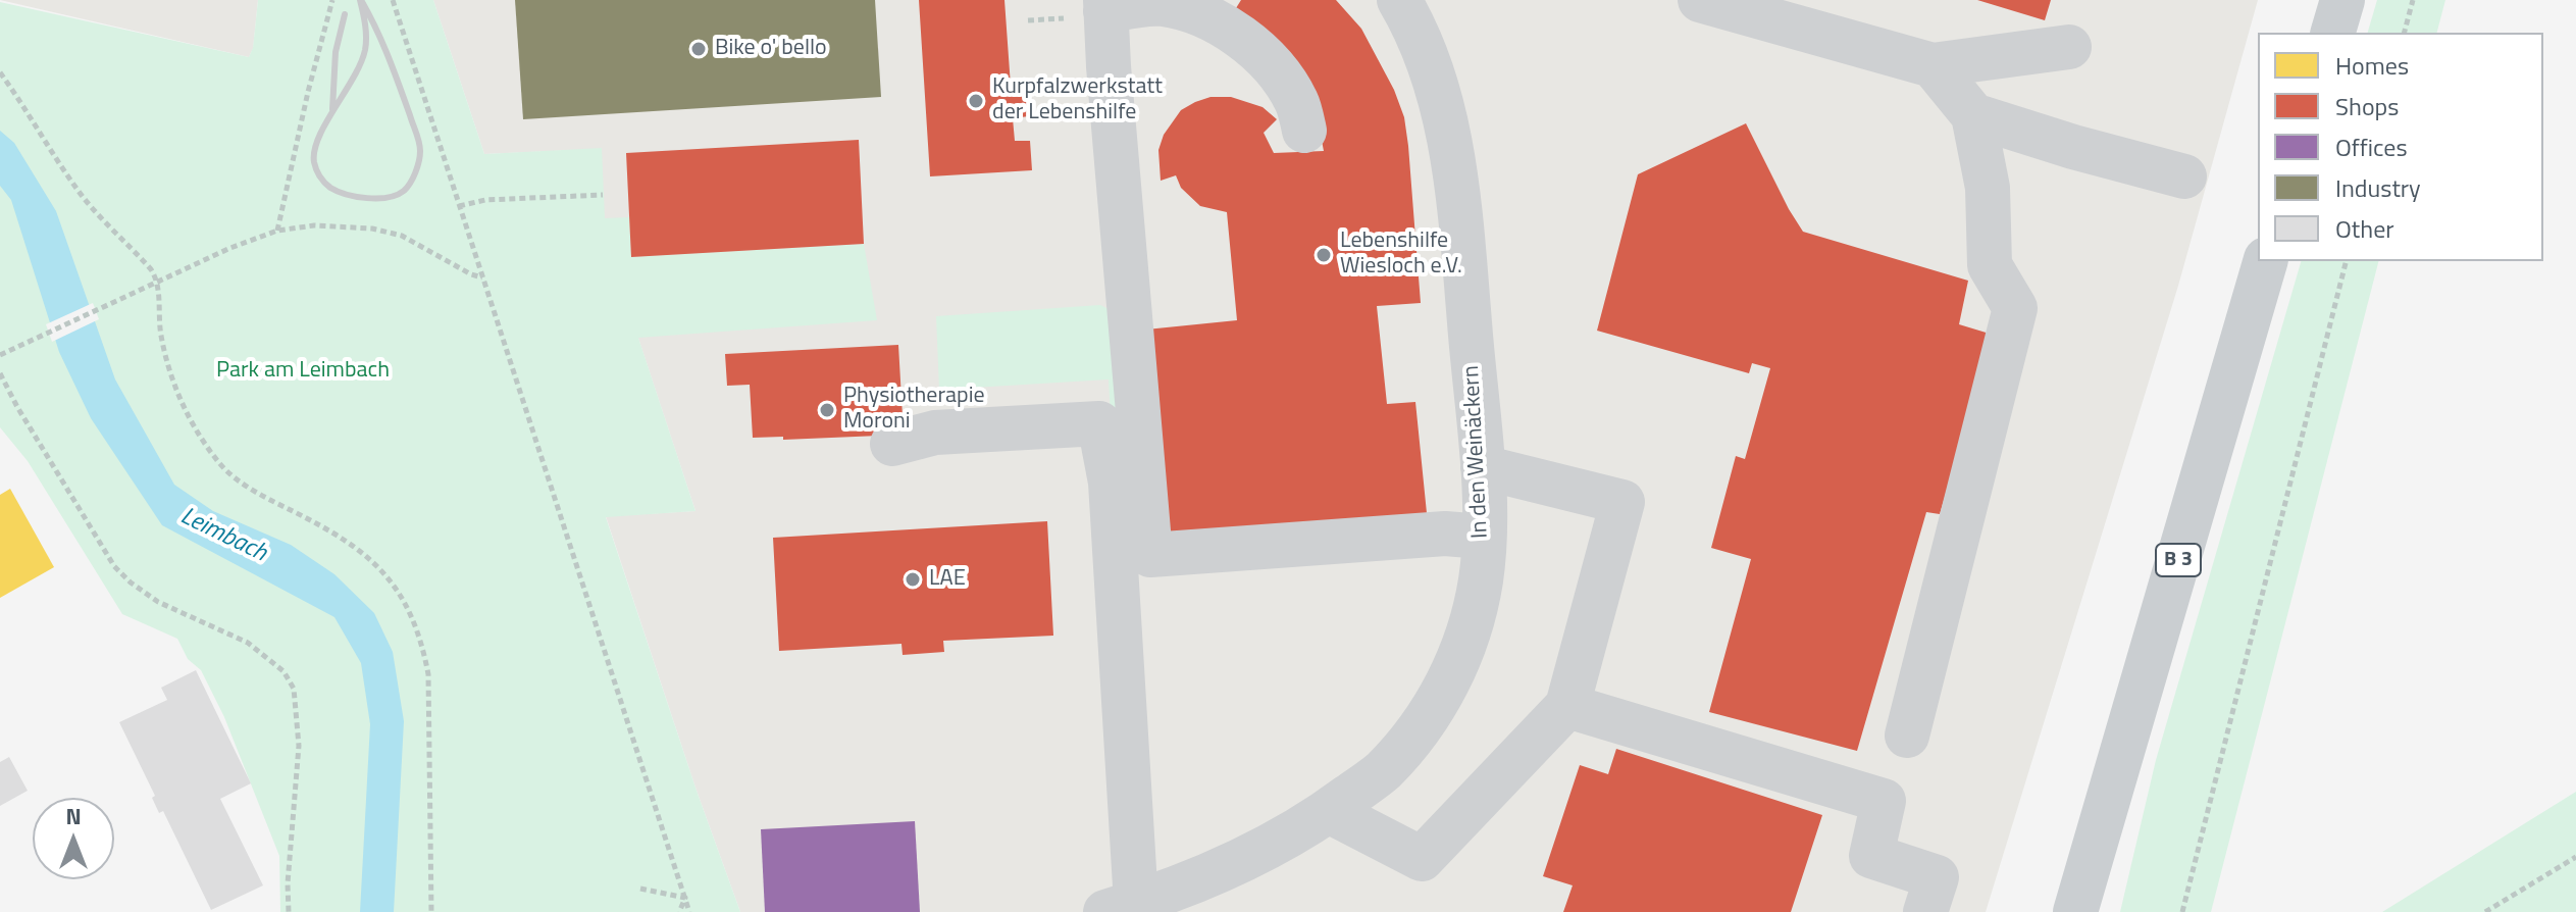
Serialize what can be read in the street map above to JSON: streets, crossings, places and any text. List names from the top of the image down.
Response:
{
  "streets": {
    "main road": ["B 3"],
    "street": ["In den Weinäckern"]
  },
  "water": ["Leimbach"],
  "parks": ["Park am Leimbach"],
  "places": [
    "Bike o' bello",
    "Kurpfalzwerkstatt der Lebenshilfe",
    "Lebenshilfe Wiesloch e.V.",
    "Physiotherapie Moroni",
    "LAE"
  ],
  "legend": [
    "Homes",
    "Shops",
    "Offices",
    "Industry",
    "Other"
  ],
  "north": "top"
}
